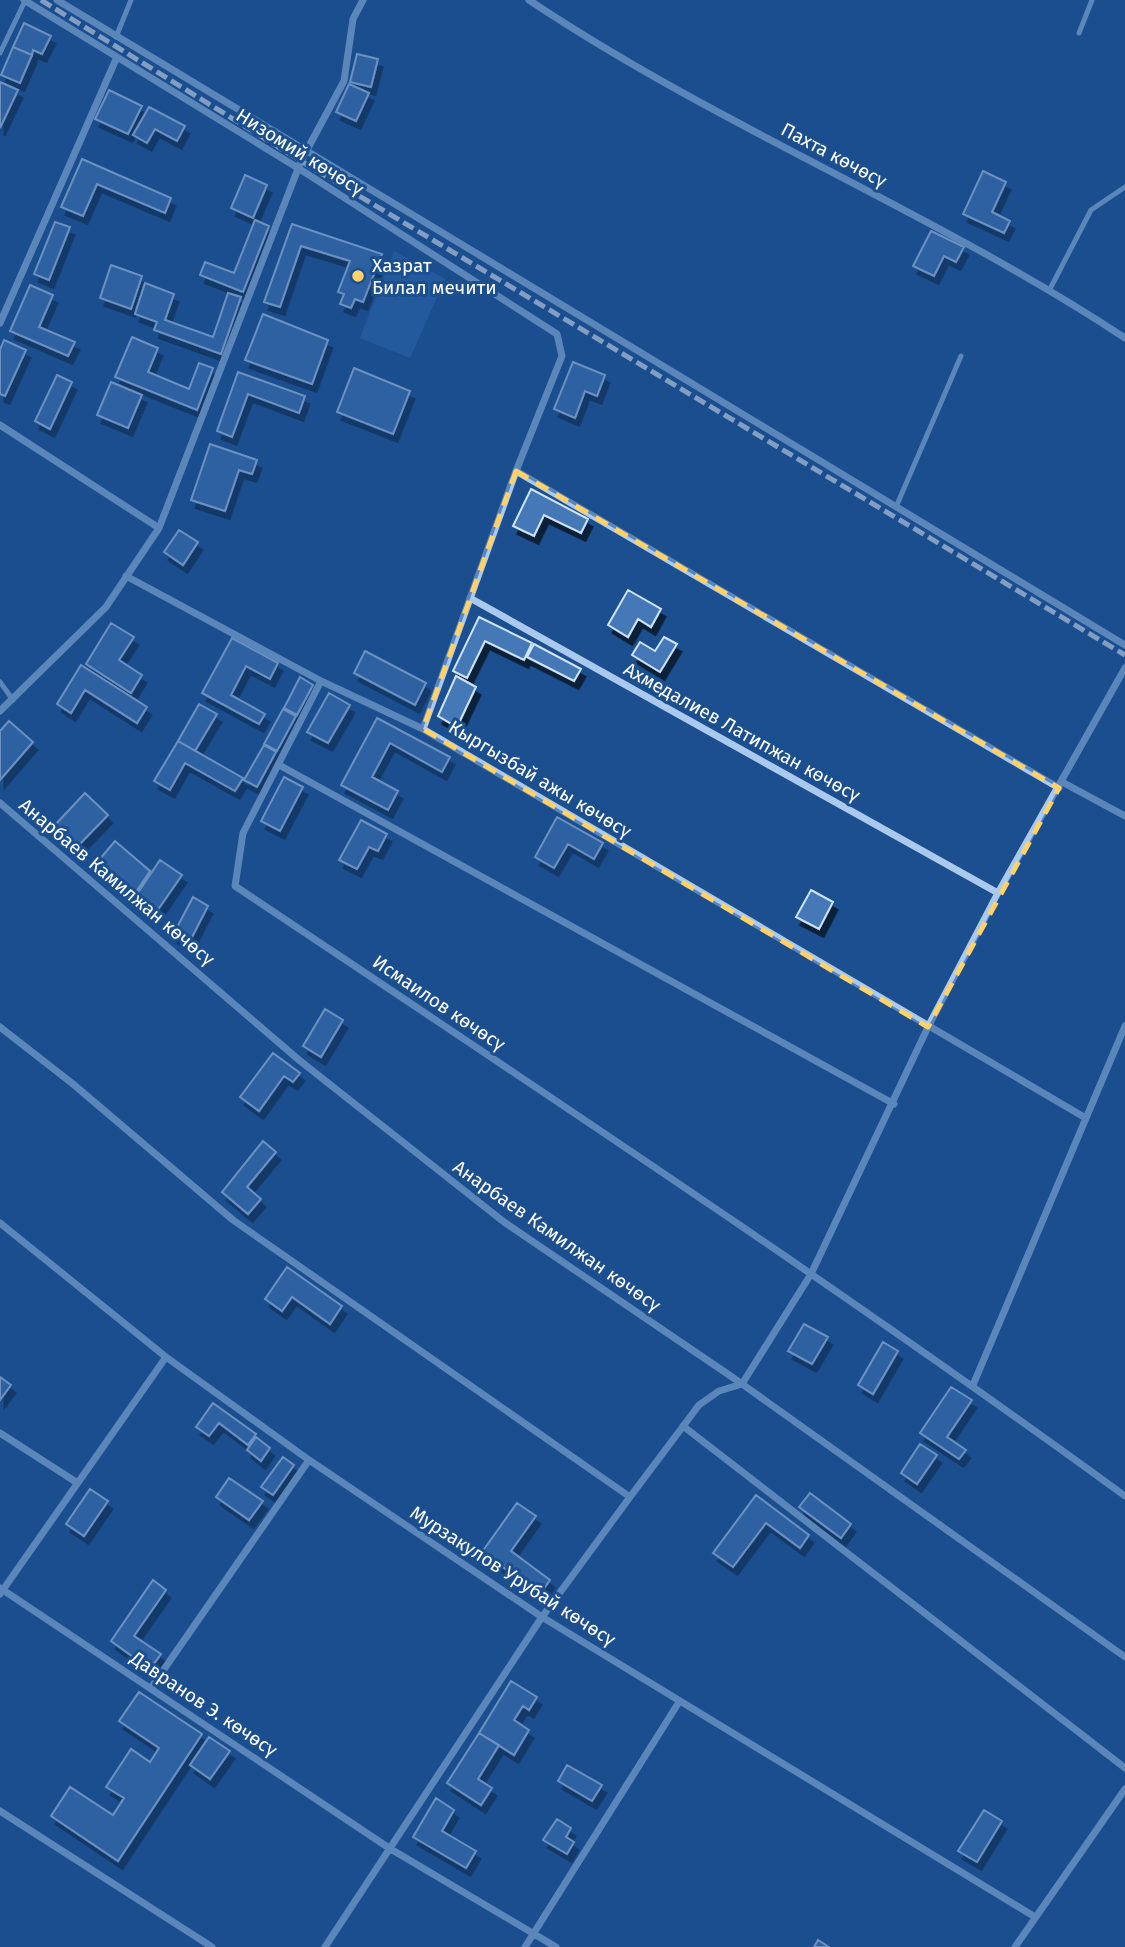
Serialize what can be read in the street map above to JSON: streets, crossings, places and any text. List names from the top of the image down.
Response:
{
  "streets": {
    "street": [
      "Низомий көчөсү",
      "Пахта көчөсү",
      "Ахмедалиев Латипжан көчөсү",
      "Кыргызбай ажы көчөсү",
      "Анарбаев Камилжан көчөсү",
      "Исмаилов көчөсү",
      "Мурзакулов Урубай көчөсү",
      "Давранов Э. көчөсү"
    ]
  },
  "crossings": [
    ["Кыргызбай ажы көчөсү", "Исмаилов көчөсү"]
  ],
  "places": ["Хазрат Билал мечити"]
}
